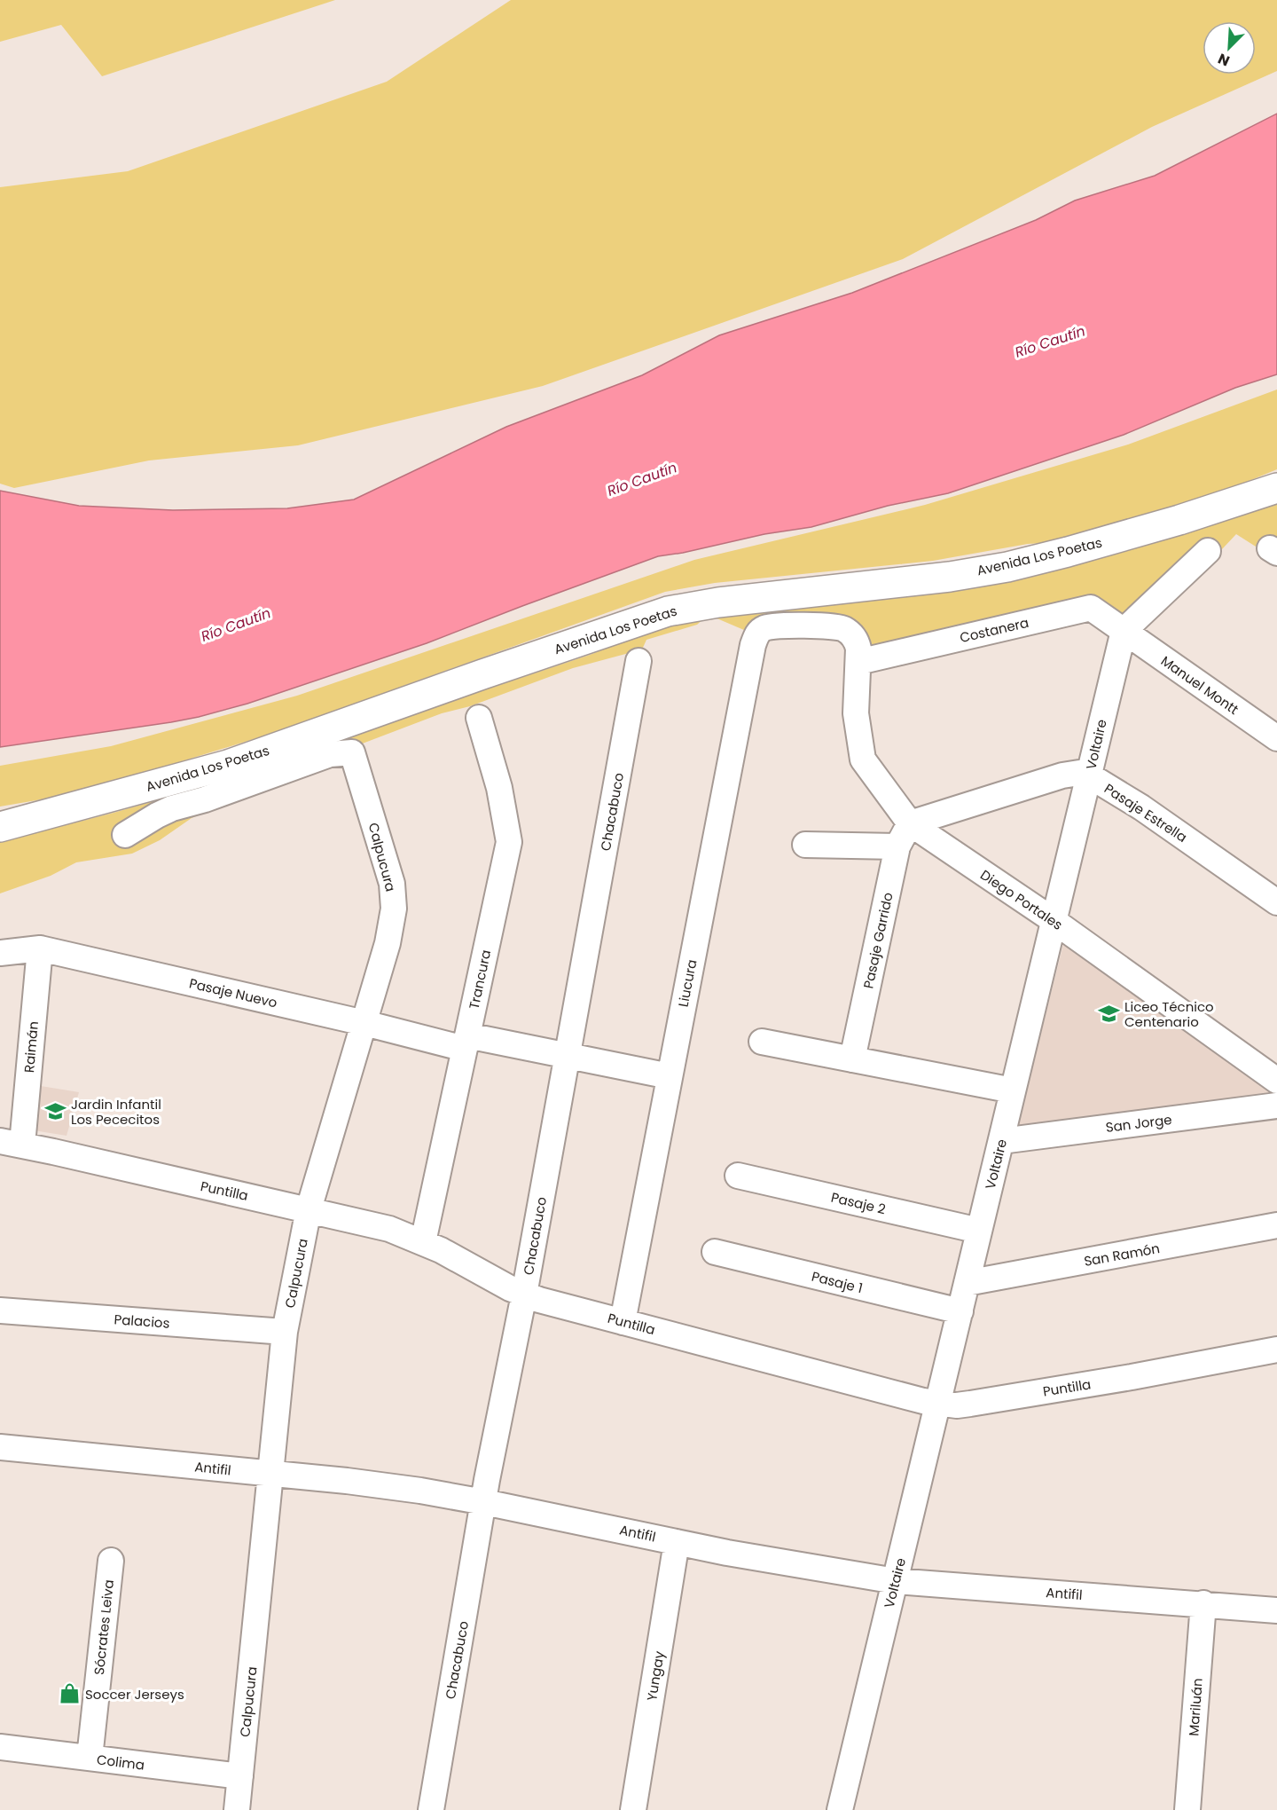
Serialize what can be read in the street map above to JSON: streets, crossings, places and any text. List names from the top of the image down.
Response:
{
  "streets": {
    "main road": ["Avenida Los Poetas"],
    "street": [
      "Costanera",
      "Manuel Montt",
      "Voltaire",
      "Chacabuco",
      "Pasaje Estrella",
      "Calpucura",
      "Diego Portales",
      "Pasaje Garrido",
      "Trancura",
      "Liucura",
      "Pasaje Nuevo",
      "Raimán",
      "San Jorge",
      "Puntilla",
      "Pasaje 2",
      "San Ramón",
      "Pasaje 1",
      "Palacios",
      "Antifil",
      "Sócrates Leiva",
      "Yungay",
      "Mariluán",
      "Colima"
    ]
  },
  "crossings": [
    ["Costanera", "Manuel Montt"],
    ["Costanera", "Voltaire"],
    ["Costanera", "Diego Portales"],
    ["Manuel Montt", "Voltaire"],
    ["Voltaire", "Pasaje Estrella"],
    ["Voltaire", "Diego Portales"],
    ["Voltaire", "San Jorge"],
    ["Voltaire", "Puntilla"],
    ["Voltaire", "Pasaje 2"],
    ["Voltaire", "San Ramón"],
    ["Voltaire", "Pasaje 1"],
    ["Voltaire", "Antifil"],
    ["Chacabuco", "Pasaje Nuevo"],
    ["Chacabuco", "Puntilla"],
    ["Chacabuco", "Antifil"],
    ["Calpucura", "Pasaje Nuevo"],
    ["Calpucura", "Puntilla"],
    ["Calpucura", "Palacios"],
    ["Calpucura", "Antifil"],
    ["Calpucura", "Colima"],
    ["Diego Portales", "Pasaje Garrido"],
    ["Diego Portales", "Liucura"],
    ["Trancura", "Pasaje Nuevo"],
    ["Trancura", "Puntilla"],
    ["Liucura", "Pasaje Nuevo"],
    ["Liucura", "Puntilla"],
    ["Pasaje Nuevo", "Raimán"],
    ["Raimán", "Puntilla"],
    ["Antifil", "Yungay"],
    ["Antifil", "Mariluán"],
    ["Sócrates Leiva", "Colima"]
  ],
  "water": ["Río Cautín"],
  "places": {
    "school or university": ["Liceo Técnico Centenario", "Jardin Infantil Los Pececitos"],
    "shop": ["Soccer Jerseys"]
  },
  "north": "bottom left"
}
